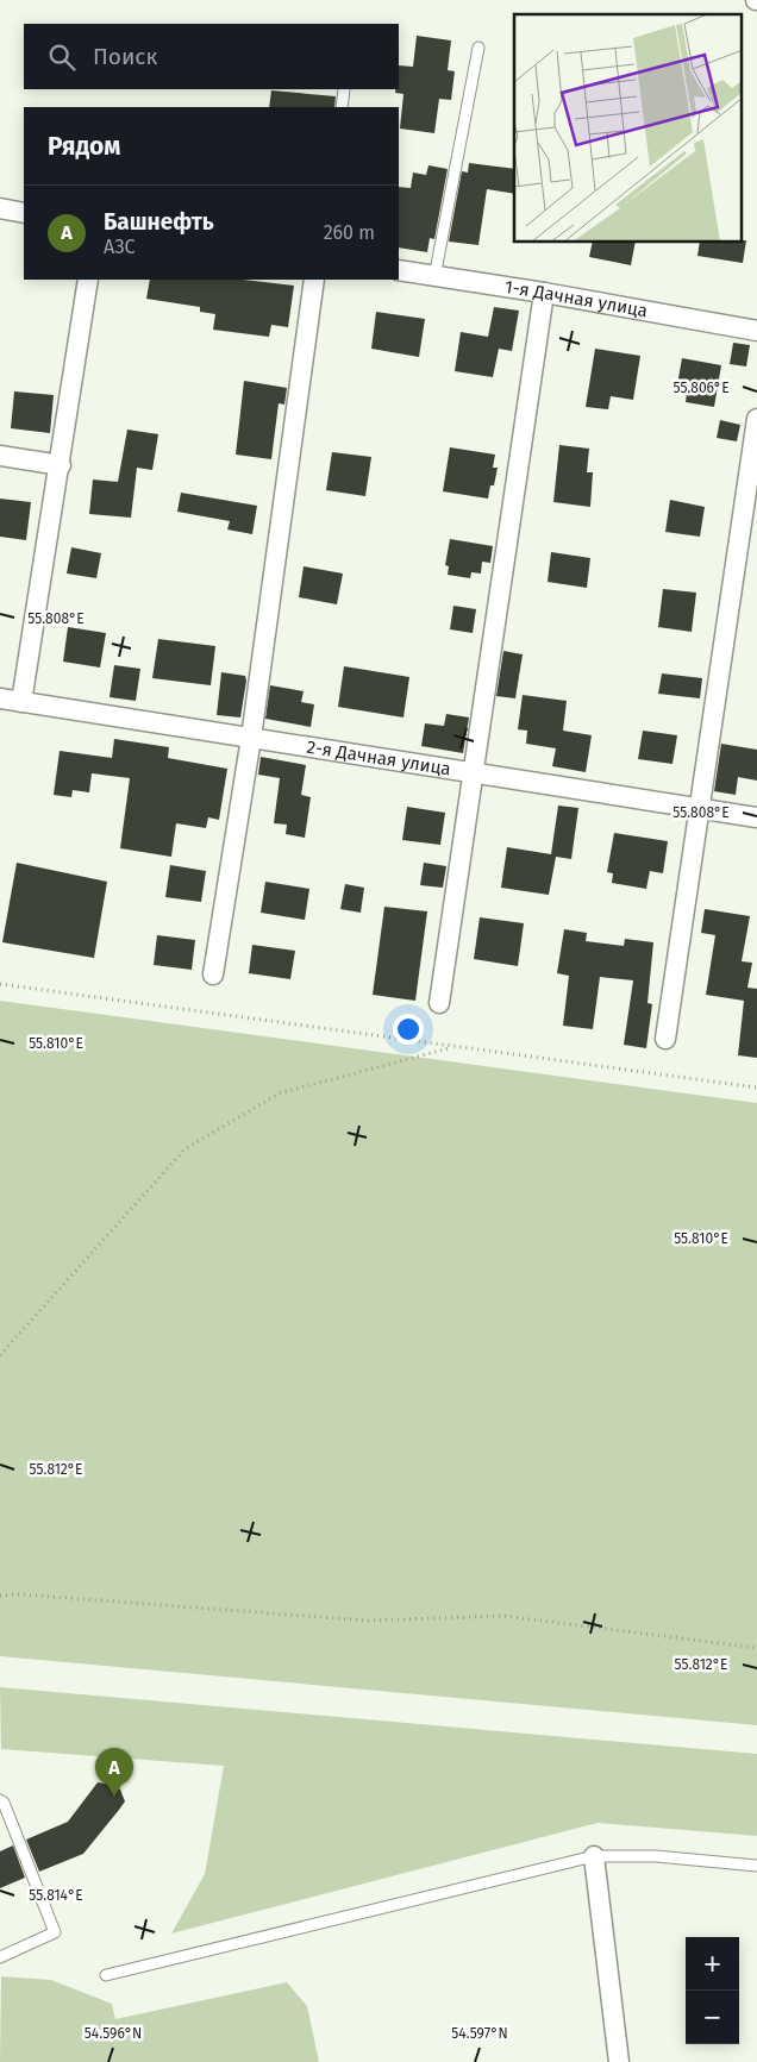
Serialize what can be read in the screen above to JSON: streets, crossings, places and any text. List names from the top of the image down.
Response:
{
  "streets": {
    "street": ["1-я Дачная улица", "2-я Дачная улица"]
  },
  "page": {
    "search": "Поиск",
    "heading": "Рядом",
    "list": [
      {
        "mark": "A",
        "name": "Башнефть",
        "note": "АЗС",
        "value": "260 m"
      }
    ],
    "pins": "A",
    "map_buttons": ["+", "−"]
  },
  "coordinates": [
    "55.806°E",
    "55.808°E",
    "55.810°E",
    "55.812°E",
    "55.814°E",
    "54.596°N",
    "54.597°N"
  ]
}
